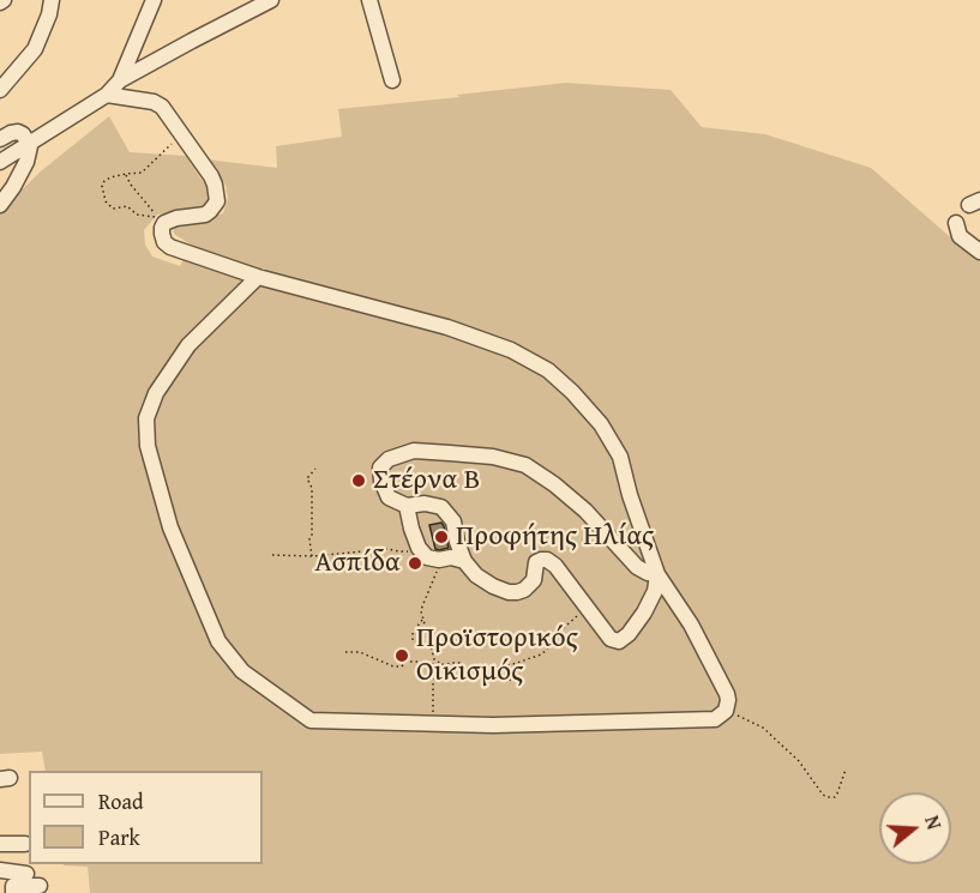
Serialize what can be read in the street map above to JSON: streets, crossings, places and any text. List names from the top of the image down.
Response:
{
  "places": [
    "Στέρνα Β",
    "Προφήτης Ηλίας",
    "Ασπίδα",
    "Προϊστορικός Οικισμός"
  ],
  "legend": ["Road", "Park"],
  "north": "right"
}
